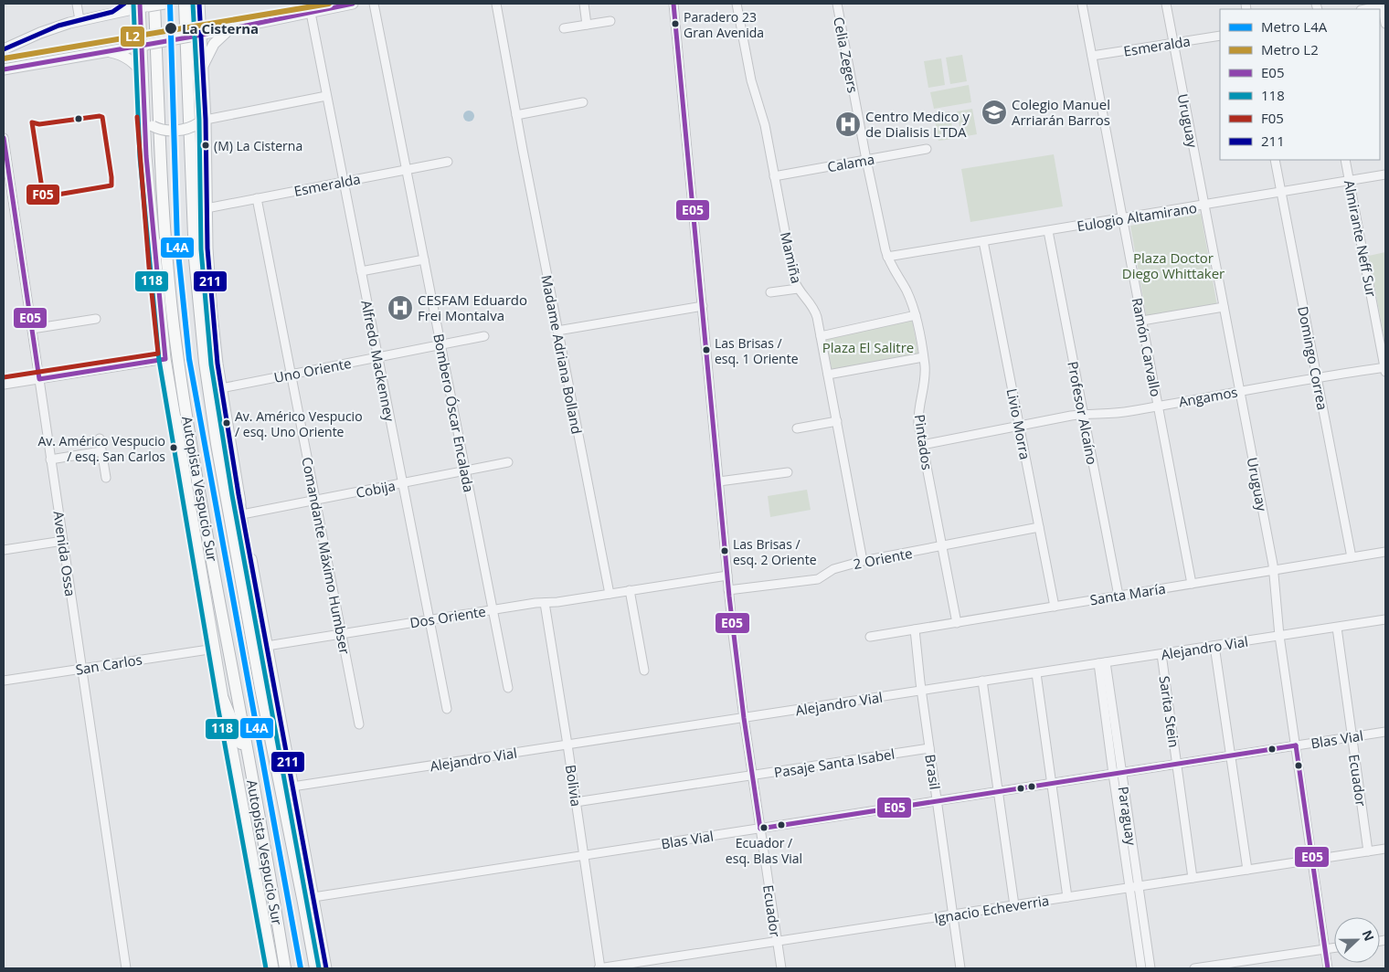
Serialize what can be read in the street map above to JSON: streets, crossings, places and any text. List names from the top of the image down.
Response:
{
  "streets": {
    "highway": ["Autopista Vespucio Sur"],
    "street": [
      "Esmeralda",
      "Celia Zegers",
      "Uruguay",
      "Calama",
      "Eulogio Altamirano",
      "Almirante Neff Sur",
      "Mamiña",
      "Ramón Carvallo",
      "Madame Adriana Bolland",
      "Domingo Correa",
      "Alfredo Mackenney",
      "Uno Oriente",
      "Angamos",
      "Bombero Óscar Encalada",
      "Profesor Alcaíno",
      "Livio Morra",
      "Pintados",
      "Cobija",
      "Avenida Ossa",
      "Comandante Máximo Humbser",
      "2 Oriente",
      "Santa María",
      "Dos Oriente",
      "Alejandro Vial",
      "San Carlos",
      "Sarita Stein",
      "Blas Vial",
      "Pasaje Santa Isabel",
      "Brasil",
      "Ecuador",
      "Bolivia",
      "Paraguay",
      "Ignacio Echeverria"
    ]
  },
  "crossings": [
    ["Esmeralda", "Uruguay"],
    ["Esmeralda", "Ramón Carvallo"],
    ["Esmeralda", "Alfredo Mackenney"],
    ["Esmeralda", "Bombero Óscar Encalada"],
    ["Esmeralda", "Comandante Máximo Humbser"],
    ["Celia Zegers", "Calama"],
    ["Celia Zegers", "Pintados"],
    ["Uruguay", "Eulogio Altamirano"],
    ["Uruguay", "Angamos"],
    ["Uruguay", "Santa María"],
    ["Uruguay", "Alejandro Vial"],
    ["Uruguay", "Blas Vial"],
    ["Uruguay", "Ignacio Echeverria"],
    ["Calama", "Mamiña"],
    ["Calama", "Pintados"],
    ["Eulogio Altamirano", "Almirante Neff Sur"],
    ["Eulogio Altamirano", "Ramón Carvallo"],
    ["Eulogio Altamirano", "Domingo Correa"],
    ["Eulogio Altamirano", "Profesor Alcaíno"],
    ["Eulogio Altamirano", "Livio Morra"],
    ["Eulogio Altamirano", "Pintados"],
    ["Almirante Neff Sur", "Angamos"],
    ["Mamiña", "2 Oriente"],
    ["Ramón Carvallo", "Angamos"],
    ["Ramón Carvallo", "Santa María"],
    ["Madame Adriana Bolland", "Dos Oriente"],
    ["Domingo Correa", "Angamos"],
    ["Domingo Correa", "Santa María"],
    ["Alfredo Mackenney", "Uno Oriente"],
    ["Alfredo Mackenney", "Cobija"],
    ["Alfredo Mackenney", "Dos Oriente"],
    ["Uno Oriente", "Bombero Óscar Encalada"],
    ["Uno Oriente", "Comandante Máximo Humbser"],
    ["Angamos", "Profesor Alcaíno"],
    ["Angamos", "Livio Morra"],
    ["Angamos", "Pintados"],
    ["Bombero Óscar Encalada", "Cobija"],
    ["Bombero Óscar Encalada", "Dos Oriente"],
    ["Profesor Alcaíno", "Santa María"],
    ["Livio Morra", "2 Oriente"],
    ["Livio Morra", "Santa María"],
    ["Pintados", "2 Oriente"],
    ["Pintados", "Santa María"],
    ["Cobija", "Comandante Máximo Humbser"],
    ["Avenida Ossa", "San Carlos"],
    ["Comandante Máximo Humbser", "Dos Oriente"],
    ["2 Oriente", "Ecuador"],
    ["Santa María", "Brasil"],
    ["Dos Oriente", "Ecuador"],
    ["Dos Oriente", "Bolivia"],
    ["Alejandro Vial", "Sarita Stein"],
    ["Alejandro Vial", "Brasil"],
    ["Alejandro Vial", "Ecuador"],
    ["Alejandro Vial", "Bolivia"],
    ["Alejandro Vial", "Paraguay"],
    ["Sarita Stein", "Blas Vial"],
    ["Sarita Stein", "Ignacio Echeverria"],
    ["Blas Vial", "Brasil"],
    ["Blas Vial", "Ecuador"],
    ["Blas Vial", "Bolivia"],
    ["Blas Vial", "Paraguay"],
    ["Pasaje Santa Isabel", "Brasil"],
    ["Pasaje Santa Isabel", "Ecuador"],
    ["Pasaje Santa Isabel", "Bolivia"],
    ["Brasil", "Ignacio Echeverria"],
    ["Ecuador", "Ignacio Echeverria"],
    ["Bolivia", "Ignacio Echeverria"],
    ["Paraguay", "Ignacio Echeverria"]
  ],
  "parks": ["Plaza Doctor Diego Whittaker", "Plaza El Salitre"],
  "places": {
    "other": [
      "Paradero 23 Gran Avenida",
      "La Cisterna",
      "(M) La Cisterna",
      "Las Brisas / esq. 1 Oriente",
      "Av. Américo Vespucio / esq. Uno Oriente",
      "Av. Américo Vespucio / esq. San Carlos",
      "Las Brisas / esq. 2 Oriente",
      "Ecuador / esq. Blas Vial"
    ],
    "school or university": ["Colegio Manuel Arriarán Barros"],
    "hospital": ["Centro Medico y de Dialisis LTDA", "CESFAM Eduardo Frei Montalva"]
  },
  "lines": [
    "metro line L4A",
    "metro line L2",
    "transit line E05",
    "transit line 118",
    "transit line 211",
    "transit line F05"
  ],
  "legend": [
    "Metro L4A",
    "Metro L2",
    "E05",
    "118",
    "F05",
    "211"
  ],
  "north": "right"
}
